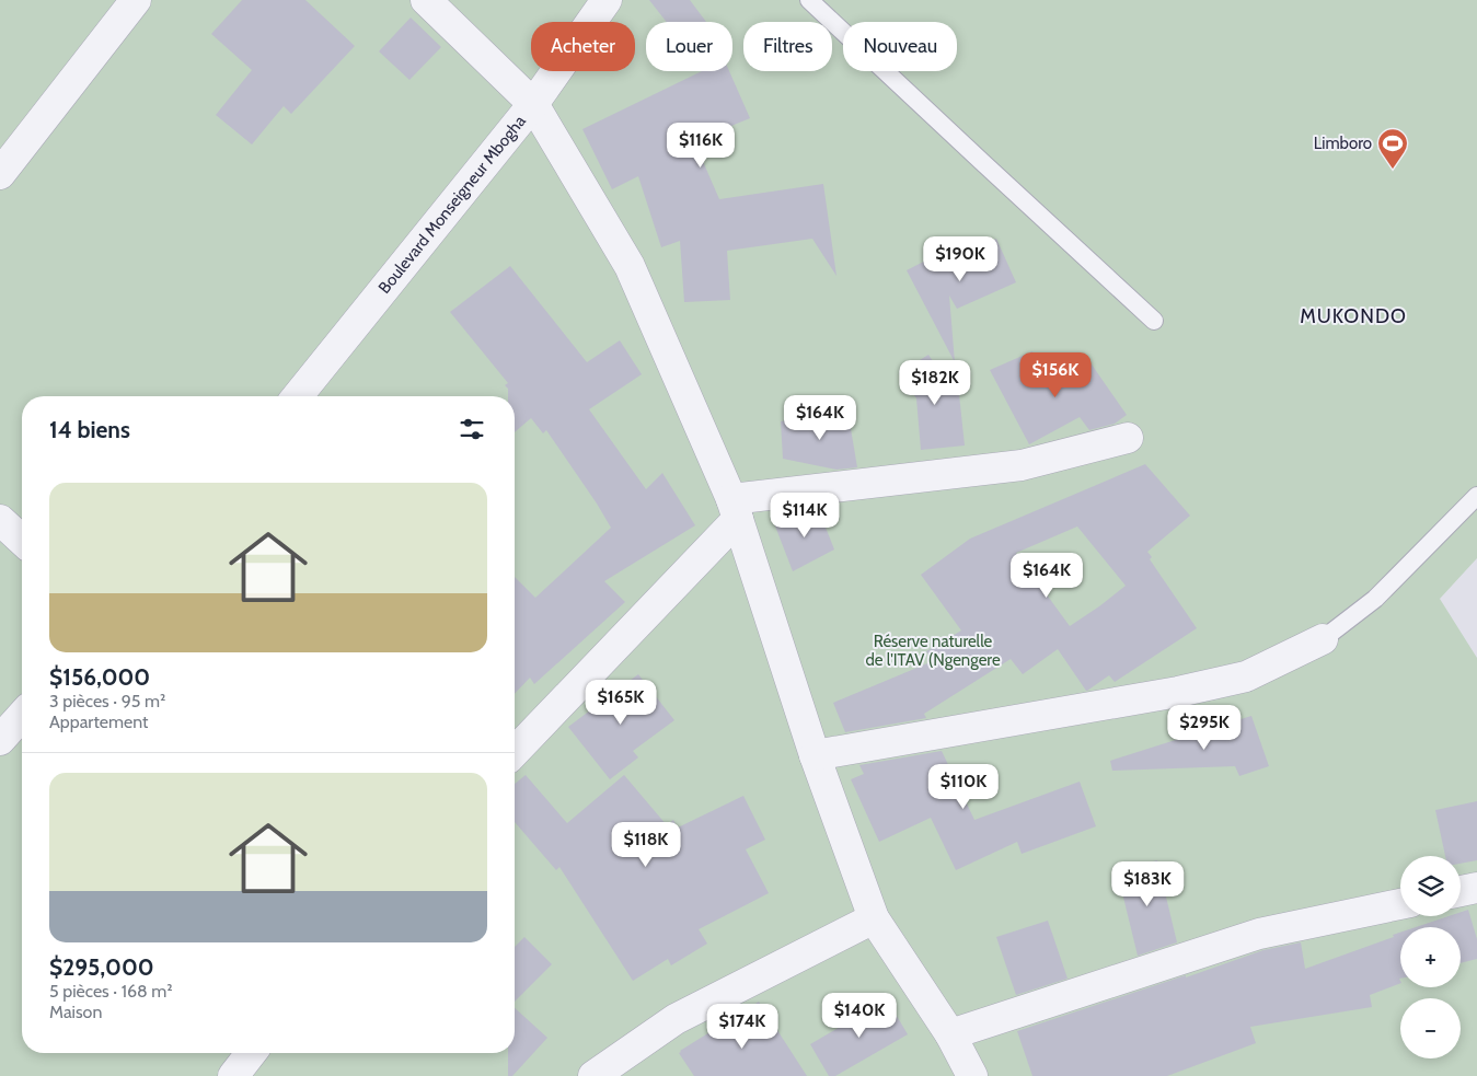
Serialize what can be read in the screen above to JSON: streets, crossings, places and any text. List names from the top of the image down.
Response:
{
  "streets": {
    "street": ["Boulevard Monseigneur Mbogha"]
  },
  "districts": ["MUKONDO"],
  "parks": ["Réserve naturelle de l'ITAV (Ngengere"],
  "places": {
    "sports": ["Limboro"]
  },
  "page": {
    "chip": [
      "Acheter",
      "Louer",
      "Filtres",
      "Nouveau"
    ],
    "price": [
      "$116K",
      "$190K",
      "$156K",
      "$182K",
      "$164K",
      "$114K",
      "$164K",
      "$165K",
      "$295K",
      "$110K",
      "$118K",
      "$183K",
      "$140K",
      "$174K"
    ],
    "heading": "14 biens",
    "list": [
      {
        "name": "$156,000",
        "note": "3 pièces · 95 m² · Appartement"
      },
      {
        "name": "$295,000",
        "note": "5 pièces · 168 m² · Maison"
      }
    ],
    "map_buttons": ["+", "−"]
  }
}
